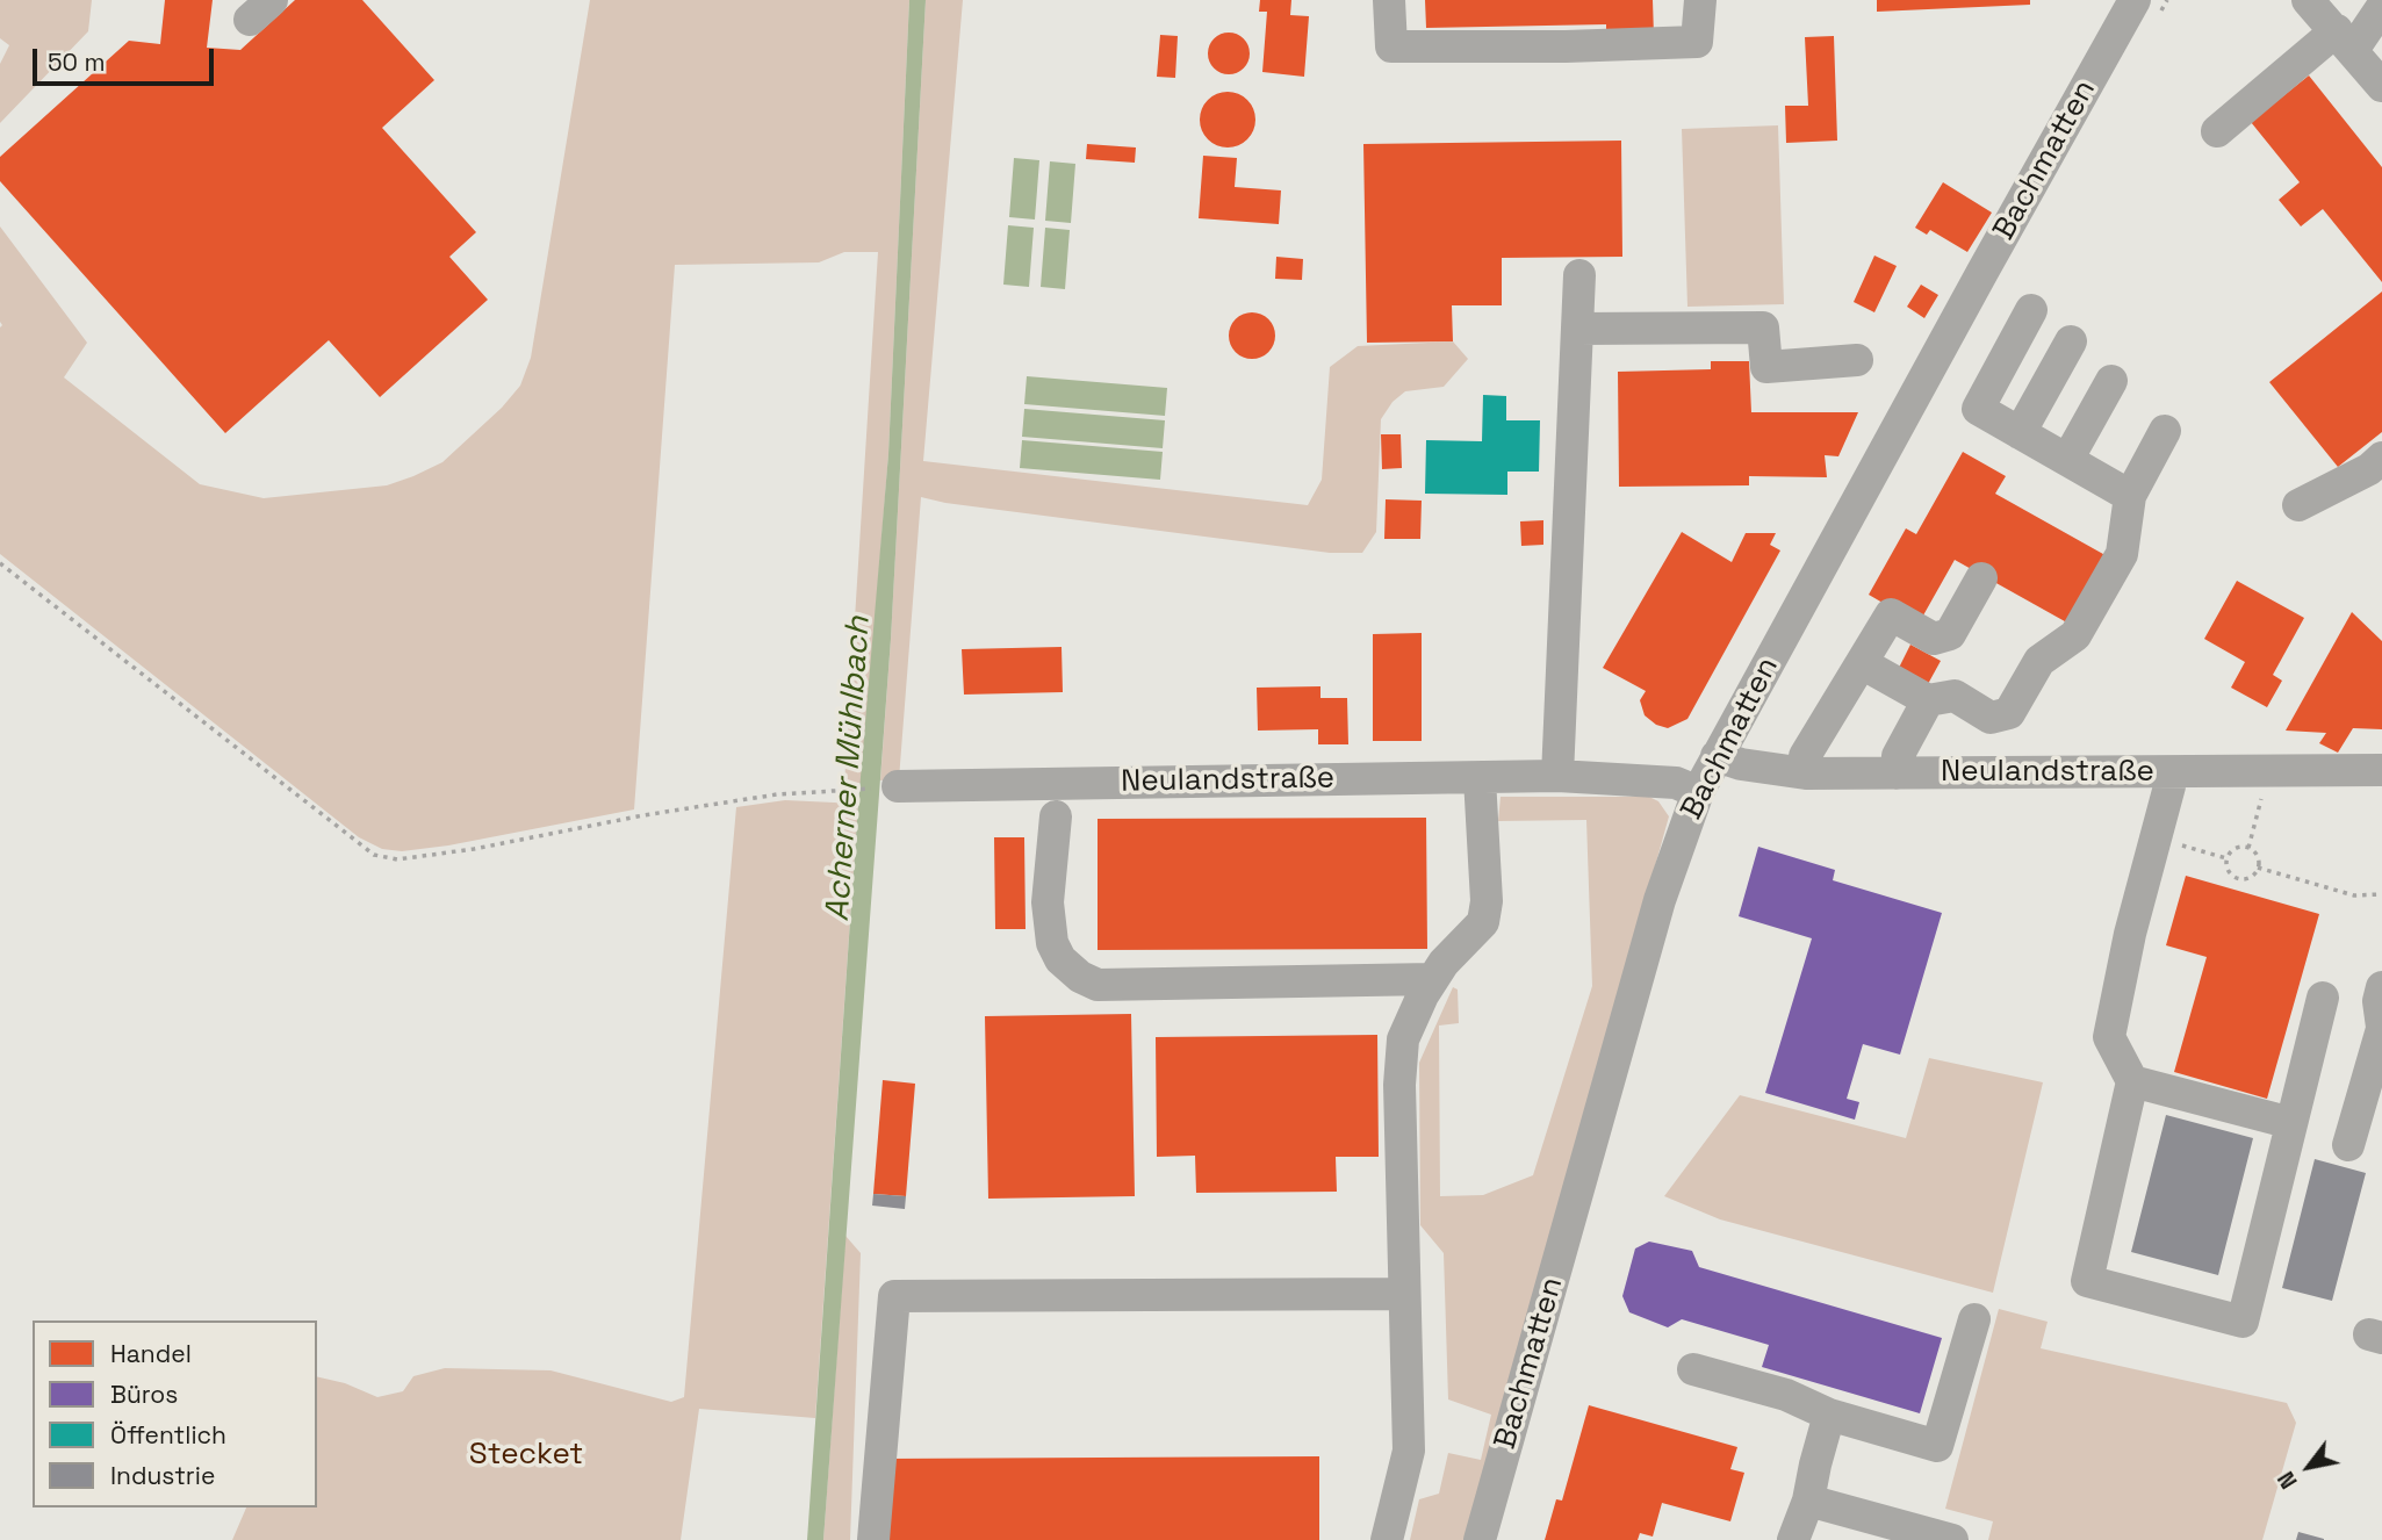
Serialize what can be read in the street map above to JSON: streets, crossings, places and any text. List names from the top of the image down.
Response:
{
  "streets": {
    "street": ["Bachmatten", "Neulandstraße"]
  },
  "crossings": [
    ["Bachmatten", "Neulandstraße"]
  ],
  "water": ["Acherner Mühlbach"],
  "parks": ["Stecket"],
  "legend": [
    "Handel",
    "Büros",
    "Öffentlich",
    "Industrie"
  ],
  "scale_bar": "50 m",
  "north": "bottom left"
}
